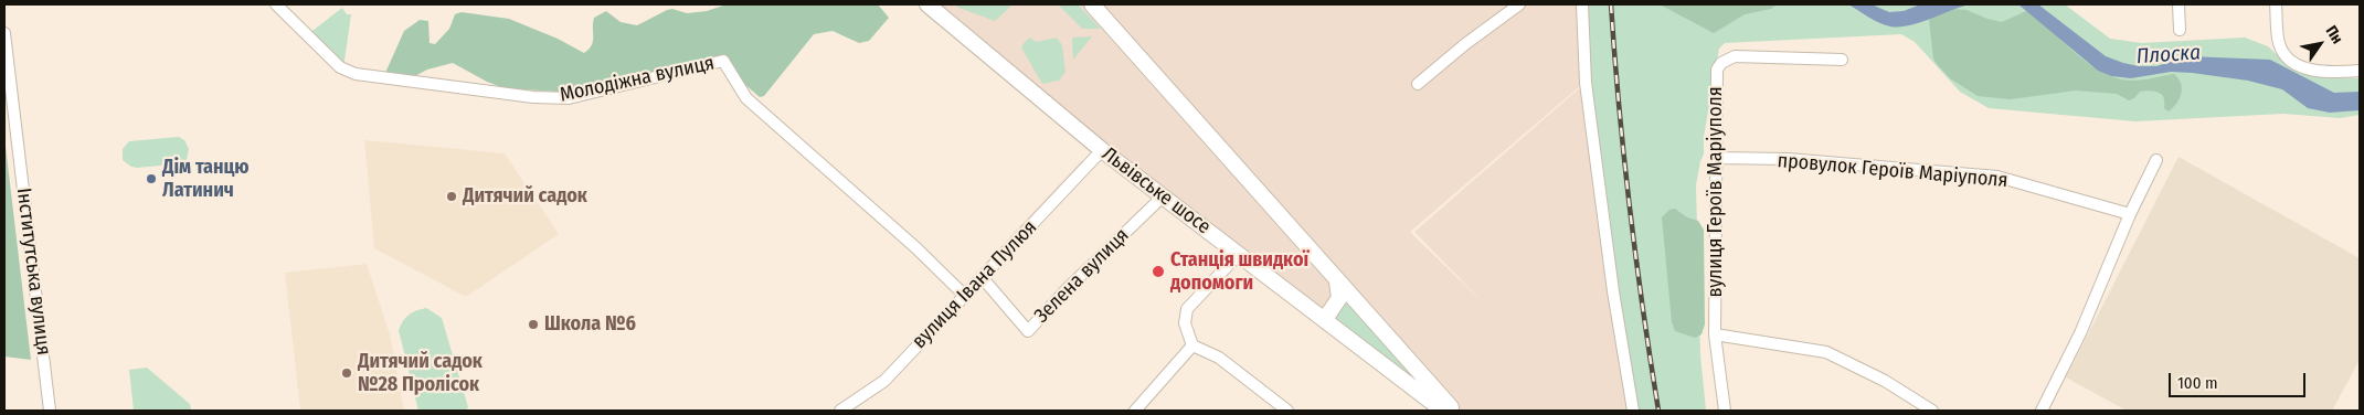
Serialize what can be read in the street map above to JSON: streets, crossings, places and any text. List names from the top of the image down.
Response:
{
  "streets": {
    "main road": ["Львівське шосе"],
    "street": [
      "Молодіжна вулиця",
      "провулок Героїв Маріуполя",
      "вулиця Героїв Маріуполя",
      "Інститутська вулиця",
      "Зелена вулиця",
      "вулиця Івана Пулюя"
    ]
  },
  "crossings": [
    ["Молодіжна вулиця", "вулиця Івана Пулюя"],
    ["провулок Героїв Маріуполя", "вулиця Героїв Маріуполя"],
    ["Львівське шосе", "Зелена вулиця"],
    ["Львівське шосе", "вулиця Івана Пулюя"],
    ["Зелена вулиця", "вулиця Івана Пулюя"]
  ],
  "water": ["Плоска"],
  "places": [
    "Дім танцю Латинич",
    "Дитячий садок",
    "Станція швидкої допомоги",
    "Школа №6",
    "Дитячий садок №28 Пролісок"
  ],
  "scale_bar": "100 m",
  "north": "top right"
}
